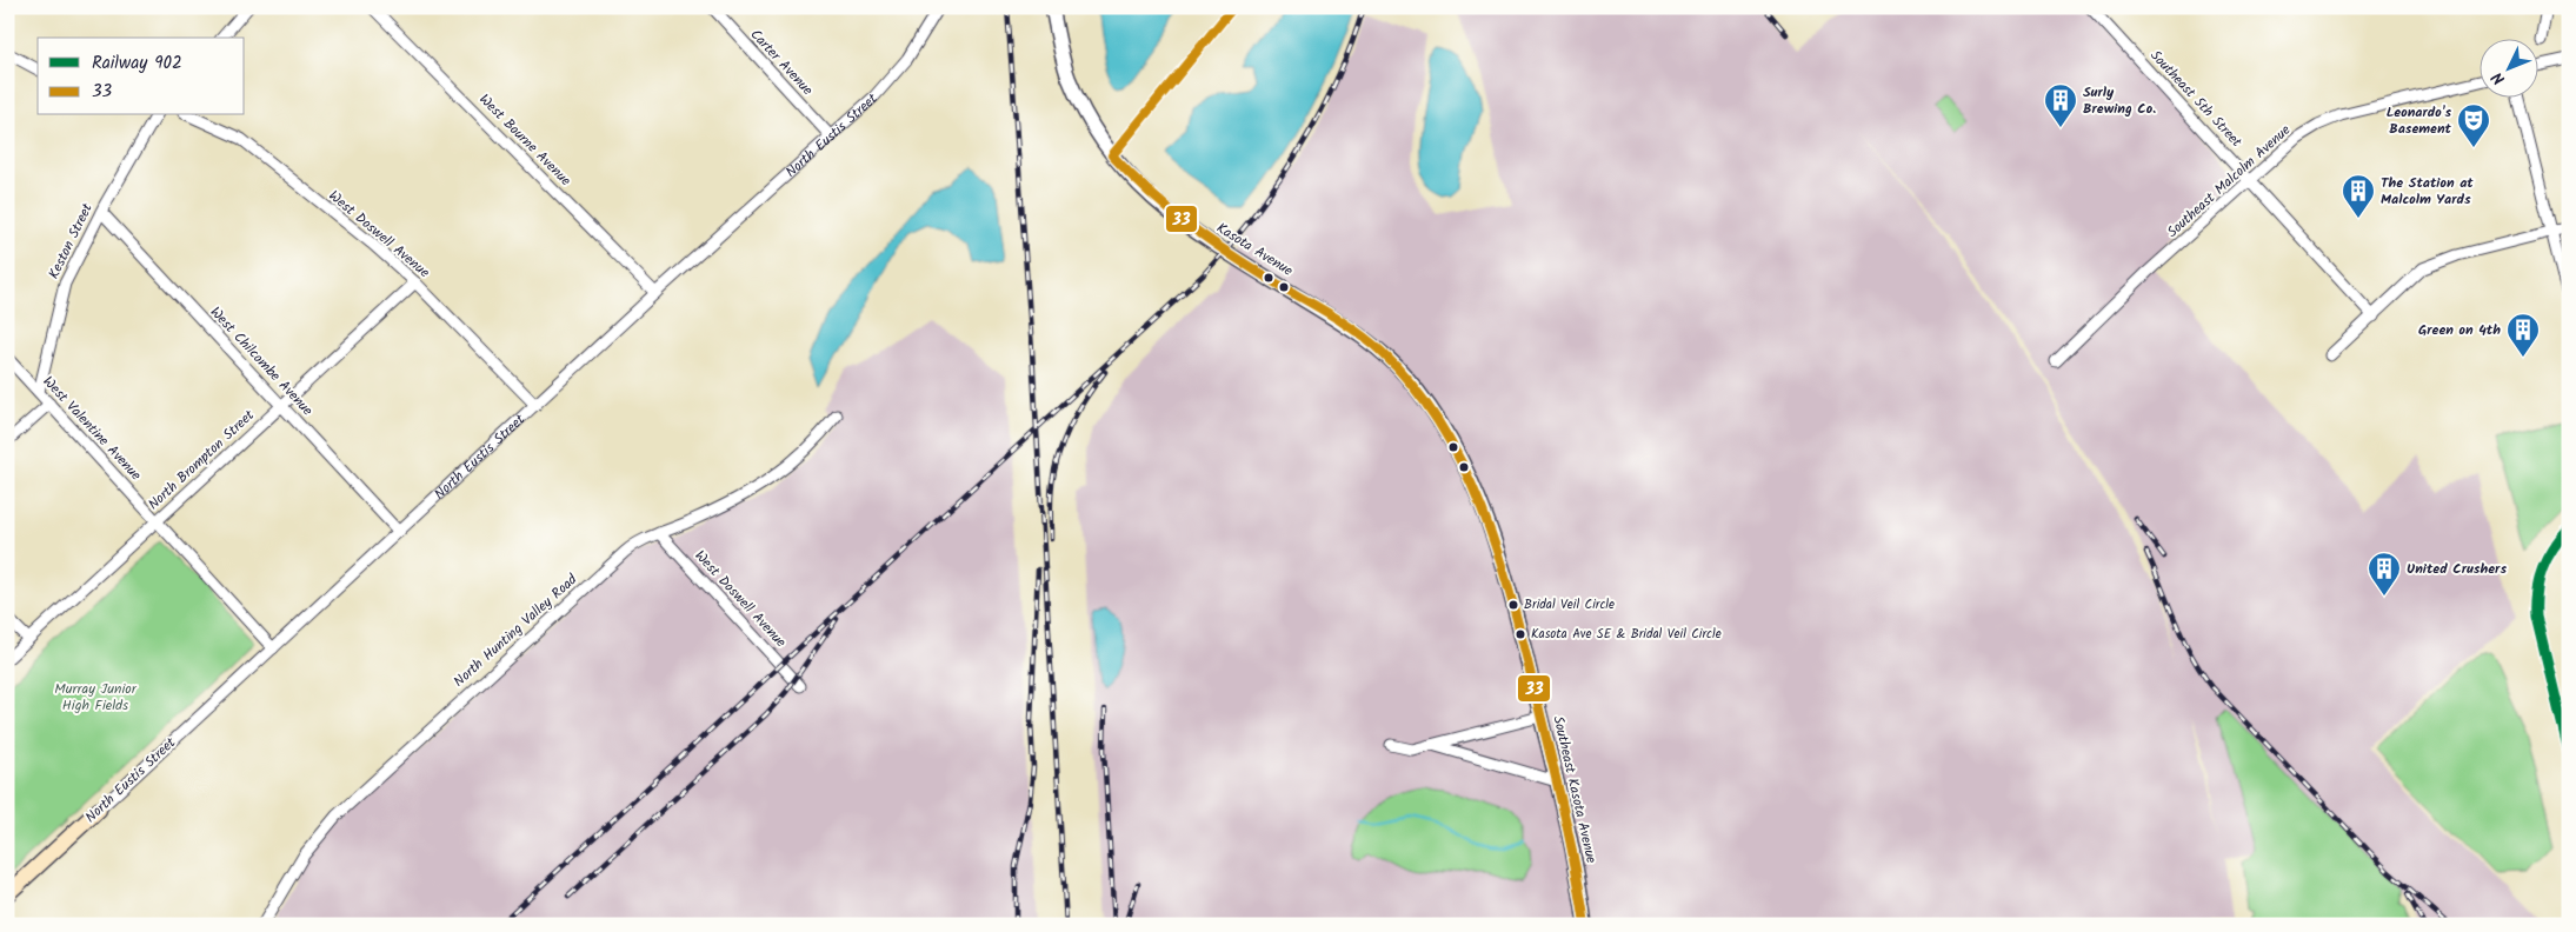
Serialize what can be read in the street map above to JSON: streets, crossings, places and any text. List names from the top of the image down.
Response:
{
  "streets": {
    "main road": ["North Eustis Street"],
    "street": [
      "Carter Avenue",
      "Southeast 5th Street",
      "West Bourne Avenue",
      "Southeast Malcolm Avenue",
      "West Doswell Avenue",
      "Keston Street",
      "Kasota Avenue",
      "West Chilcombe Avenue",
      "West Valentine Avenue",
      "North Brompton Street",
      "North Hunting Valley Road",
      "Southeast Kasota Avenue"
    ]
  },
  "crossings": [
    ["Carter Avenue", "North Eustis Street"],
    ["Southeast 5th Street", "Southeast Malcolm Avenue"],
    ["North Eustis Street", "West Bourne Avenue"],
    ["North Eustis Street", "West Doswell Avenue"],
    ["North Eustis Street", "West Chilcombe Avenue"],
    ["North Eustis Street", "West Valentine Avenue"],
    ["West Doswell Avenue", "North Brompton Street"],
    ["West Doswell Avenue", "North Hunting Valley Road"],
    ["Keston Street", "West Chilcombe Avenue"],
    ["Keston Street", "West Valentine Avenue"],
    ["Kasota Avenue", "Southeast Kasota Avenue"],
    ["West Chilcombe Avenue", "North Brompton Street"],
    ["West Valentine Avenue", "North Brompton Street"]
  ],
  "parks": ["Murray Junior High Fields"],
  "places": {
    "building": [
      "Surly Brewing Co.",
      "The Station at Malcolm Yards",
      "Green on 4th",
      "United Crushers"
    ],
    "theatre": ["Leonardo's Basement"],
    "other": ["Bridal Veil Circle", "Kasota Ave SE & Bridal Veil Circle"]
  },
  "lines": ["transit line 33", "rail line 902"],
  "legend": ["Railway 902", "33"],
  "north": "bottom left"
}
